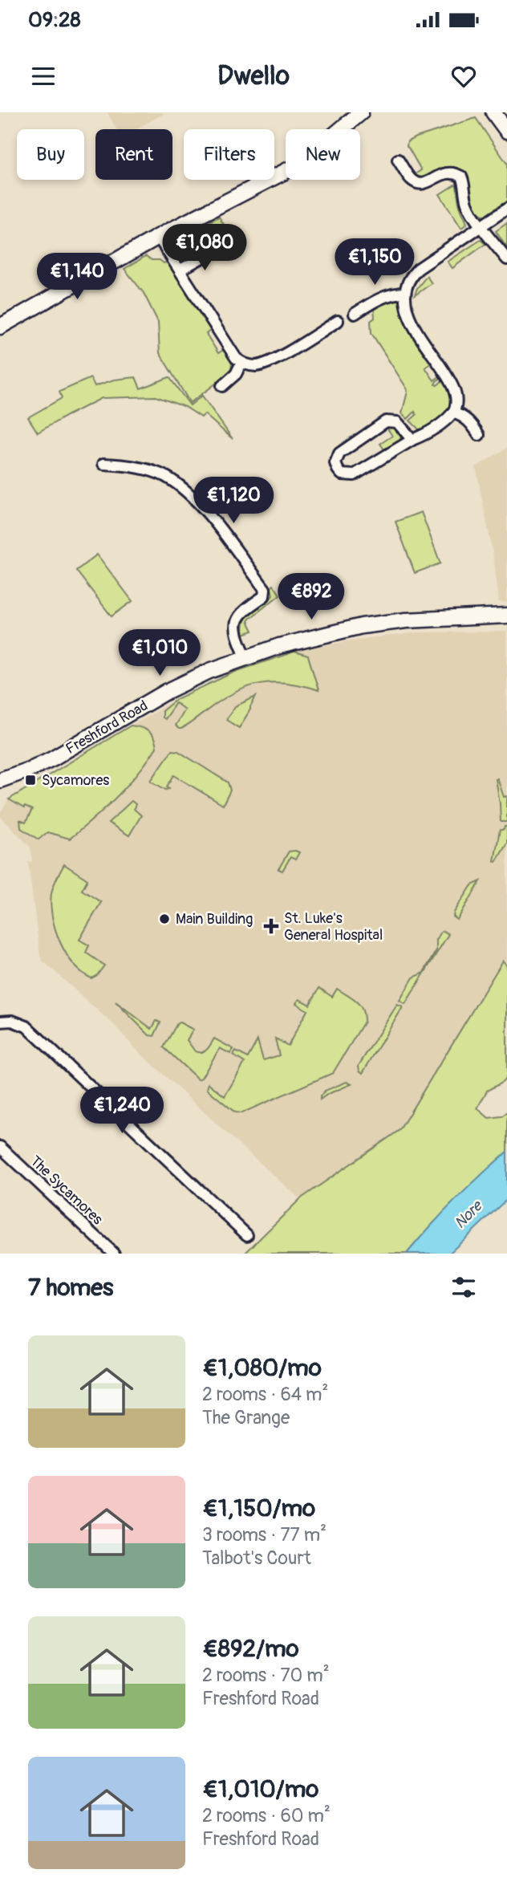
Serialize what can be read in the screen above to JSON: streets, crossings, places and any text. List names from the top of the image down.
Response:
{
  "streets": {
    "main road": ["Freshford Road"],
    "street": ["The Sycamores"]
  },
  "water": ["Nore"],
  "places": {
    "transit": ["Sycamores"],
    "other": ["Main Building"],
    "health": ["St. Luke's General Hospital"]
  },
  "page": {
    "status": "09:28",
    "header": "Dwello",
    "chip": [
      "Buy",
      "Rent",
      "Filters",
      "New"
    ],
    "price": [
      "€1,080",
      "€1,150",
      "€1,140",
      "€1,120",
      "€892",
      "€1,010",
      "€1,240"
    ],
    "heading": "7 homes",
    "list": [
      {
        "name": "€1,080/mo",
        "note": "2 rooms · 64 m² · The Grange"
      },
      {
        "name": "€1,150/mo",
        "note": "3 rooms · 77 m² · Talbot's Court"
      },
      {
        "name": "€892/mo",
        "note": "2 rooms · 70 m² · Freshford Road"
      },
      {
        "name": "€1,010/mo",
        "note": "2 rooms · 60 m² · Freshford Road"
      }
    ]
  }
}
